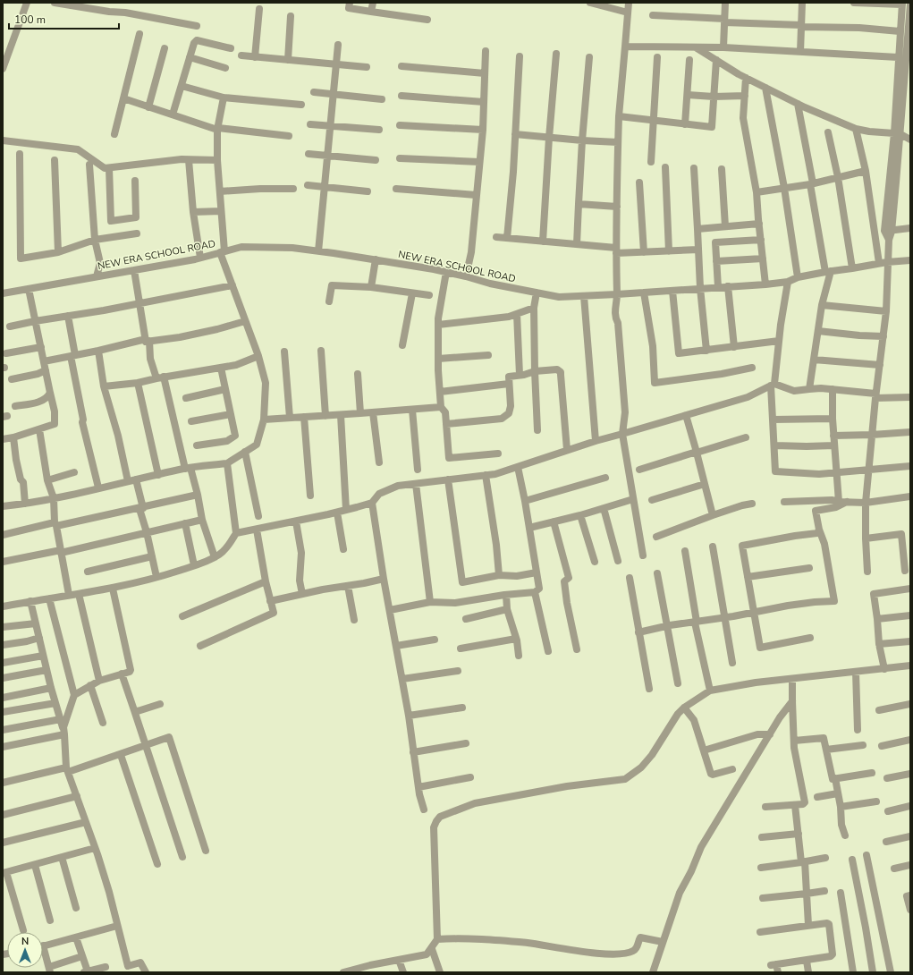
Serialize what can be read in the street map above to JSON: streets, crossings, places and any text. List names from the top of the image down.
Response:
{
  "streets": {
    "street": ["NEW ERA SCHOOL ROAD"]
  },
  "scale_bar": "100 m",
  "north": "top"
}
